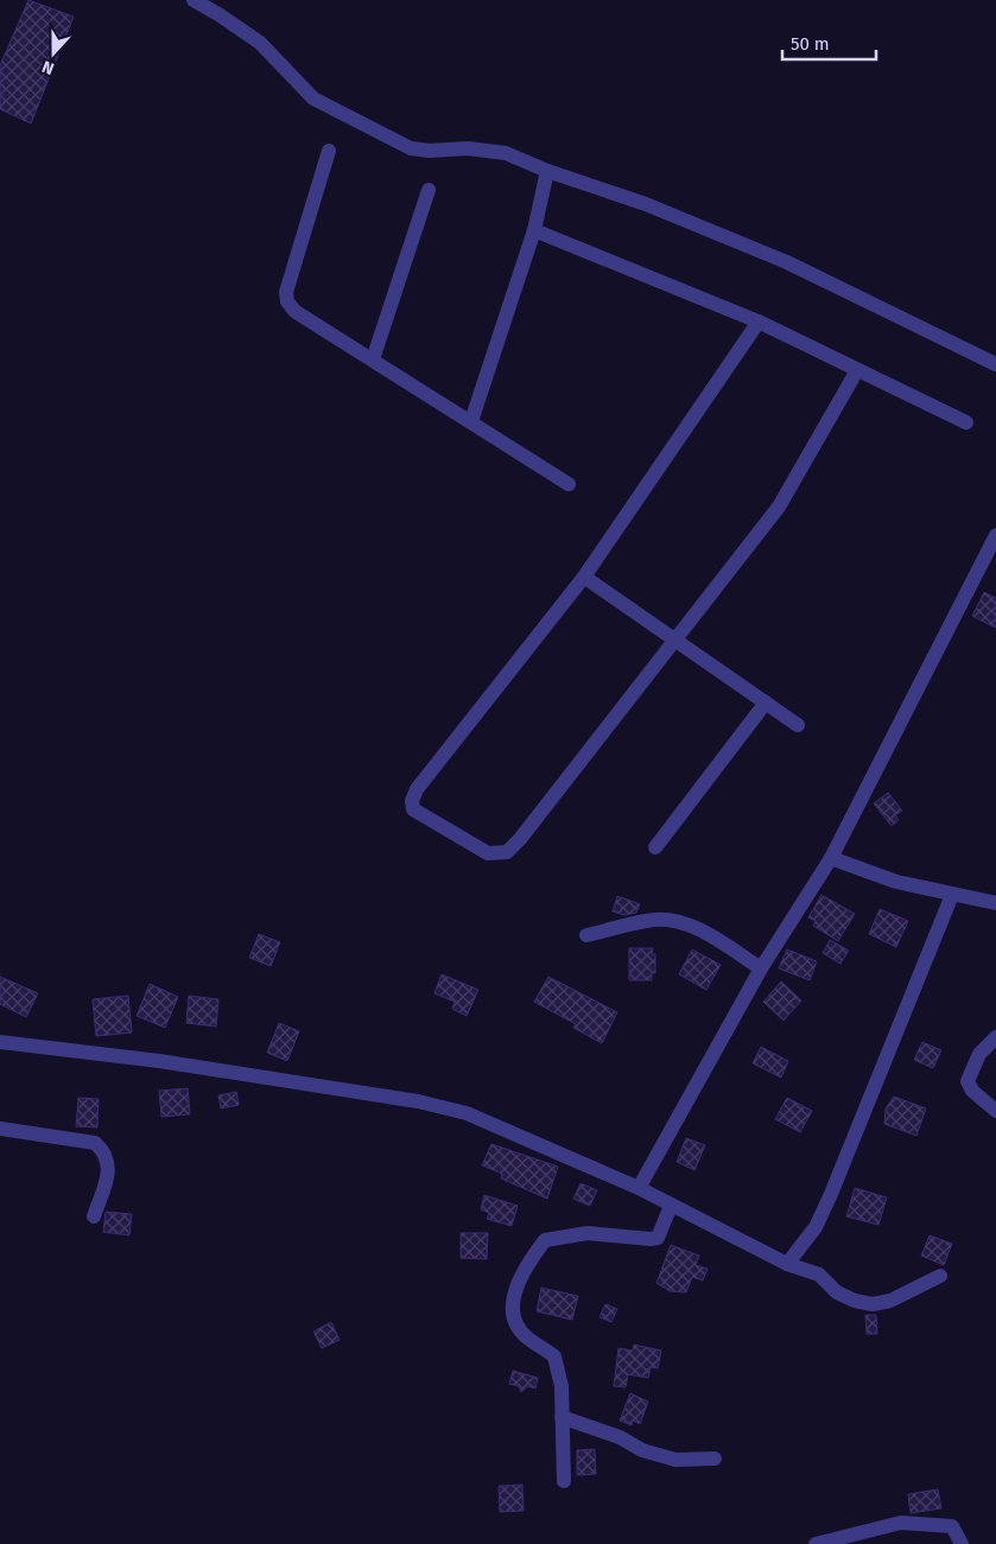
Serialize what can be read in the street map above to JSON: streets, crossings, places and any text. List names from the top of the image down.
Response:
{
  "scale_bar": "50 m",
  "north": "bottom"
}
